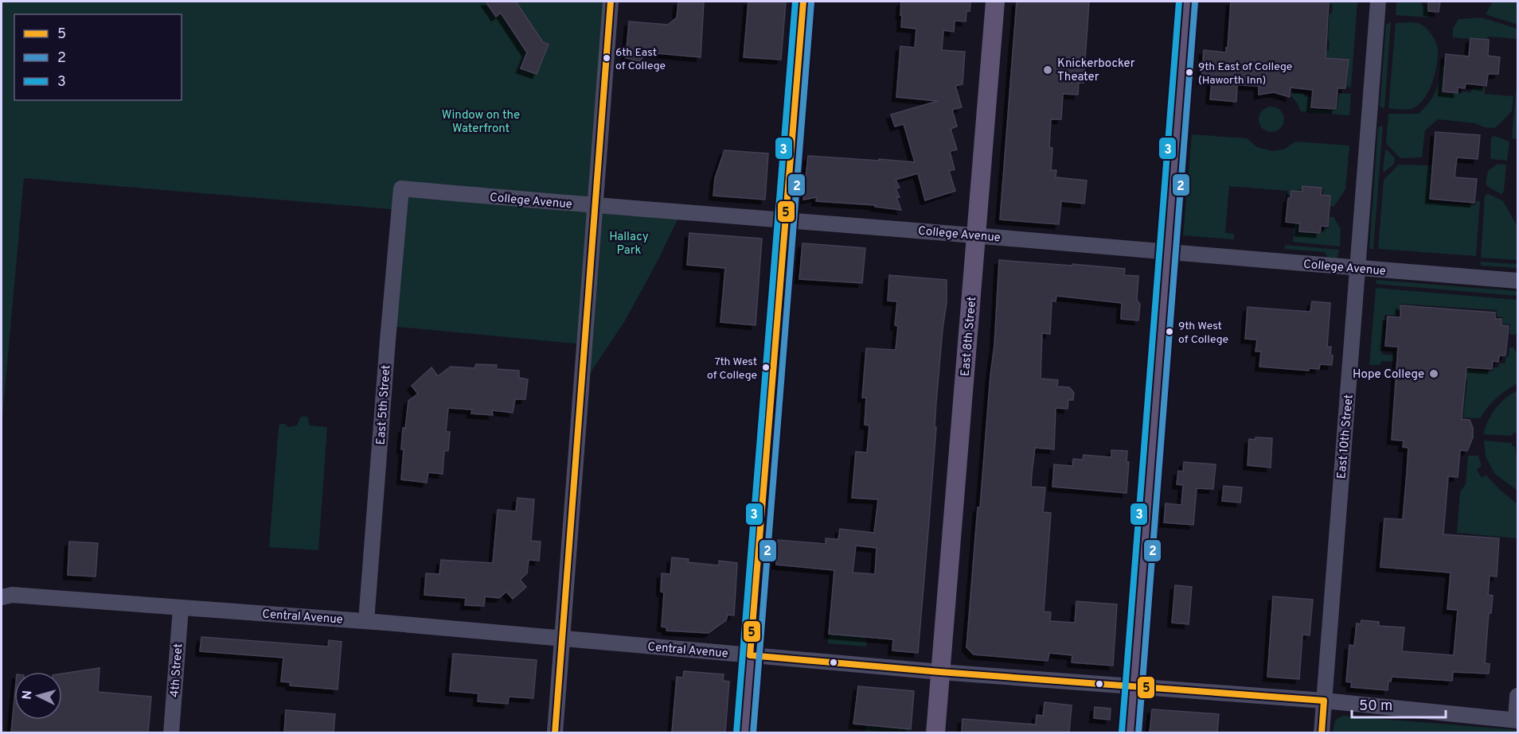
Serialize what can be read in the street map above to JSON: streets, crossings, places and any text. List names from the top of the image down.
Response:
{
  "streets": {
    "main road": ["East 8th Street"],
    "street": [
      "College Avenue",
      "East 5th Street",
      "East 10th Street",
      "Central Avenue",
      "4th Street"
    ]
  },
  "crossings": [
    ["College Avenue", "East 8th Street"],
    ["College Avenue", "East 5th Street"],
    ["College Avenue", "East 10th Street"],
    ["East 8th Street", "Central Avenue"],
    ["East 5th Street", "Central Avenue"],
    ["East 10th Street", "Central Avenue"],
    ["Central Avenue", "4th Street"]
  ],
  "parks": ["Window on the Waterfront", "Hallacy Park"],
  "places": [
    "6th East of College",
    "Knickerbocker Theater",
    "9th East of College (Haworth Inn)",
    "9th West of College",
    "7th West of College",
    "Hope College"
  ],
  "lines": ["transit line 5", "transit line 3", "transit line 2"],
  "legend": ["5", "2", "3"],
  "scale_bar": "50 m",
  "north": "left"
}
